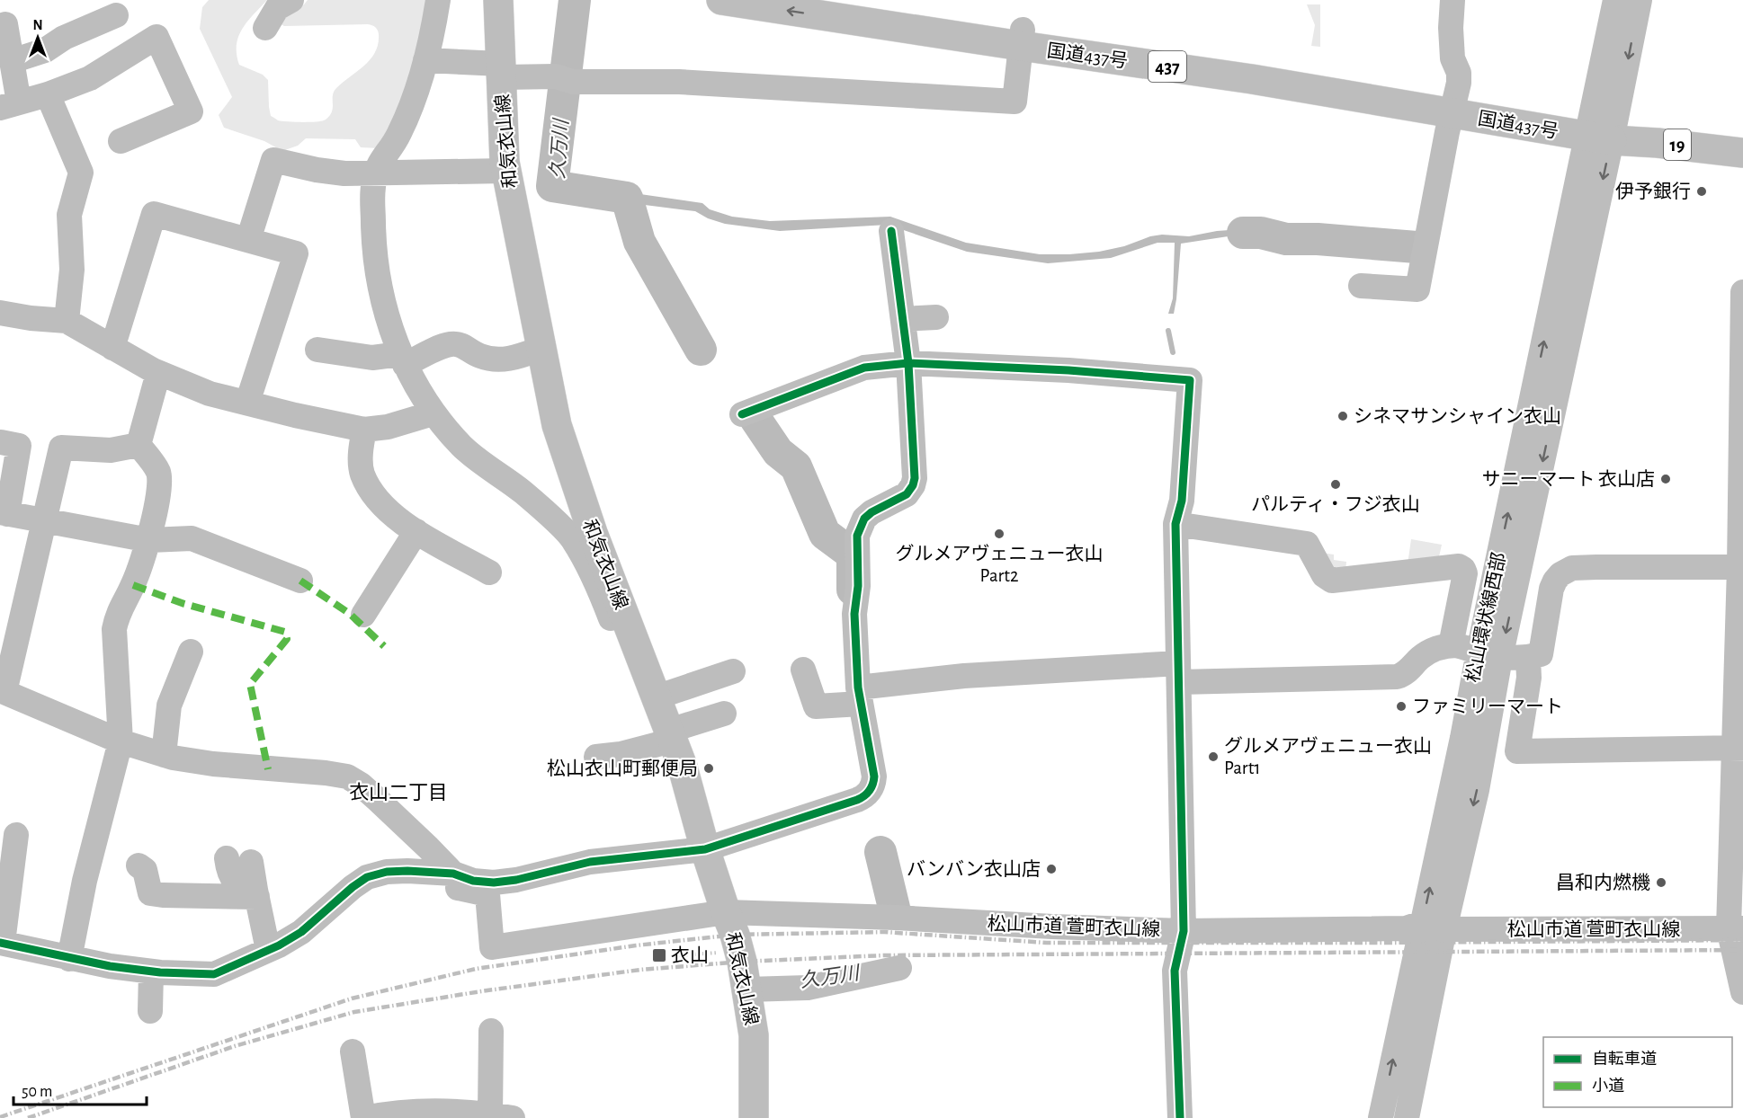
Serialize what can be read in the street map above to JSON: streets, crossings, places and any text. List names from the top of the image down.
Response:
{
  "streets": {
    "main road": [
      "国道437号",
      "437",
      "和気衣山線",
      "19"
    ],
    "street": ["松山環状線西部", "松山市道 萱町衣山線"]
  },
  "crossings": [
    ["国道437号", "19"],
    ["国道437号", "松山環状線西部"],
    ["和気衣山線", "松山市道 萱町衣山線"],
    ["19", "松山環状線西部"],
    ["松山環状線西部", "松山市道 萱町衣山線"]
  ],
  "districts": ["衣山二丁目"],
  "water": ["久万川"],
  "places": {
    "other": [
      "伊予銀行",
      "シネマサンシャイン衣山",
      "サニーマート 衣山店",
      "パルティ・フジ衣山",
      "グルメアヴェニュー衣山 Part2",
      "ファミリーマート",
      "グルメアヴェニュー衣山 Part1",
      "松山衣山町郵便局",
      "バンバン衣山店",
      "昌和内燃機"
    ],
    "transit": ["衣山"]
  },
  "legend": ["自転車道", "小道"],
  "scale_bar": "50 m",
  "north": "top"
}
